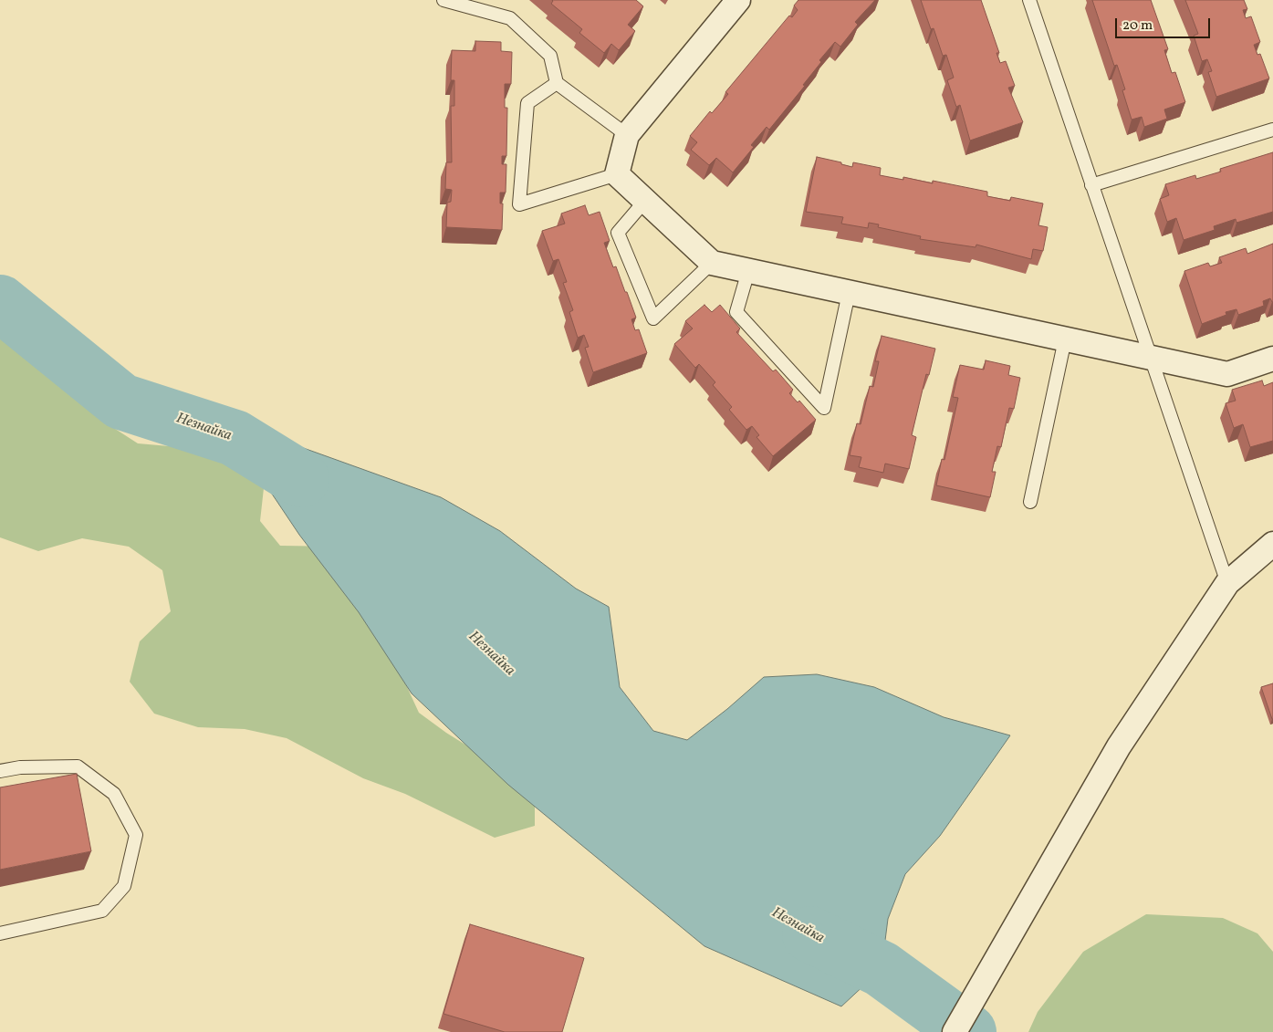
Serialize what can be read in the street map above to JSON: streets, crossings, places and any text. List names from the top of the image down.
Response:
{
  "water": ["Незнайка"],
  "scale_bar": "20 m"
}
